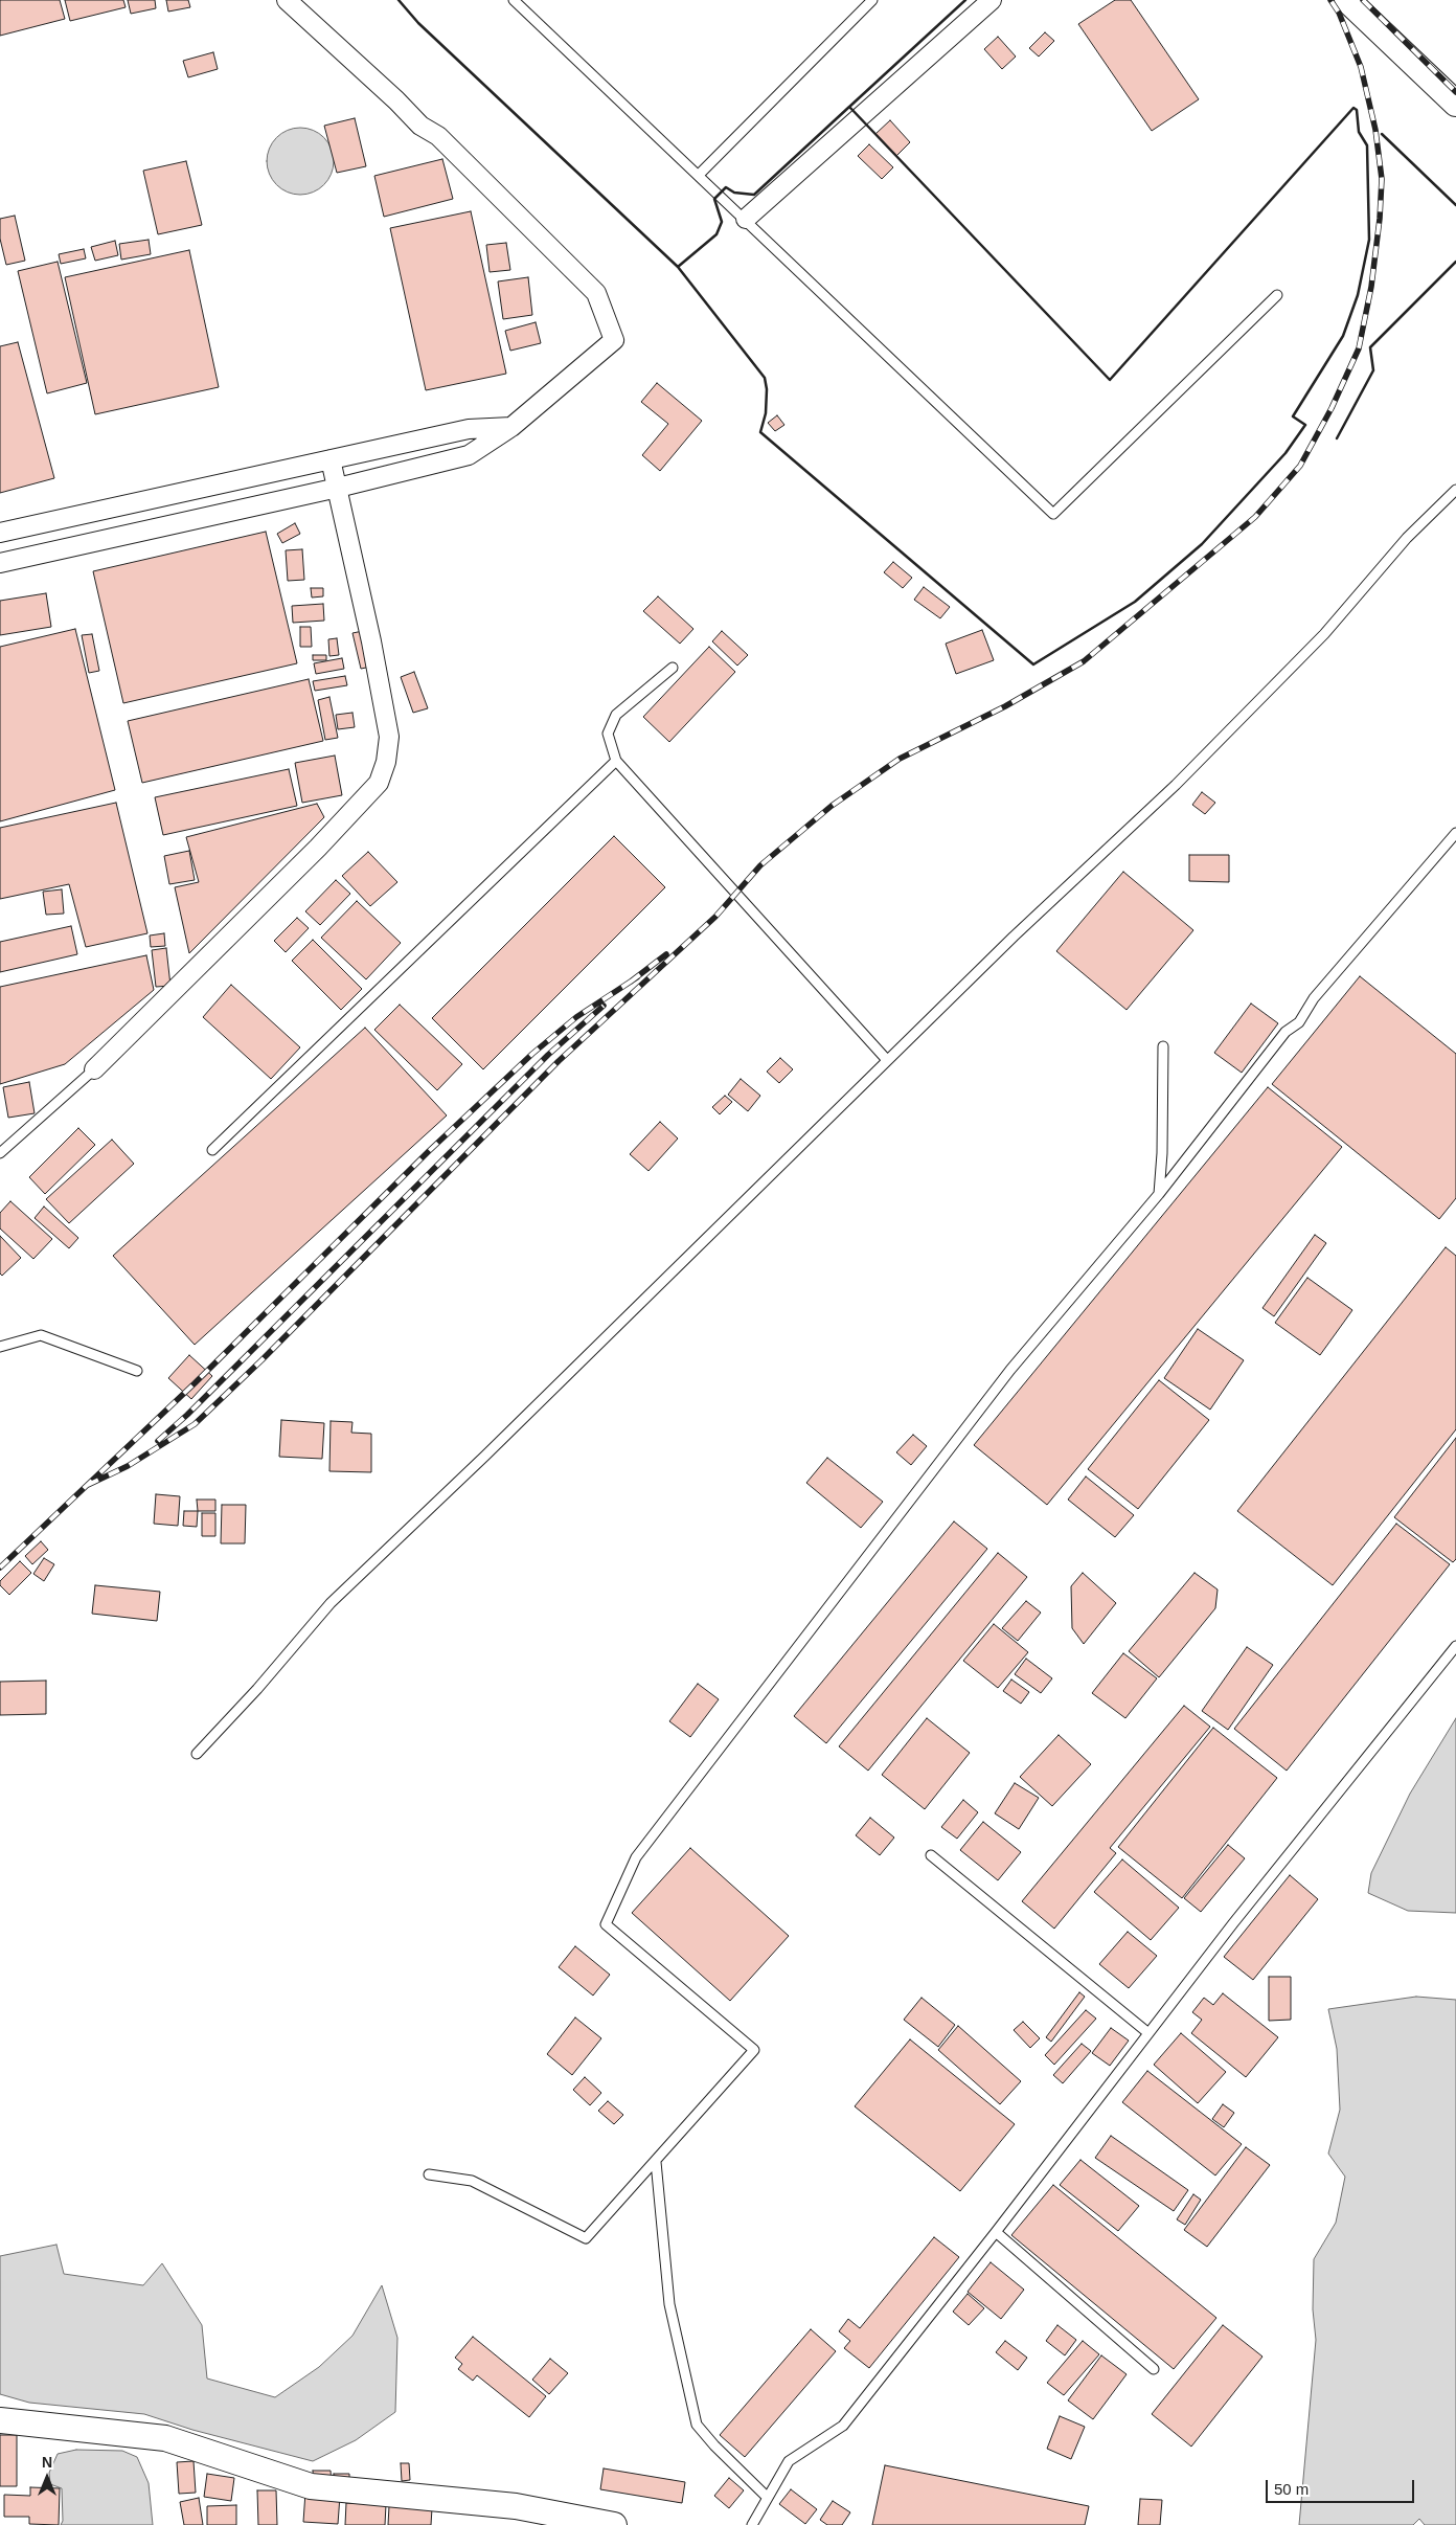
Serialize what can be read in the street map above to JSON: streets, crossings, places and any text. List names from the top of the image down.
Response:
{
  "scale_bar": "50 m",
  "north": "top"
}
